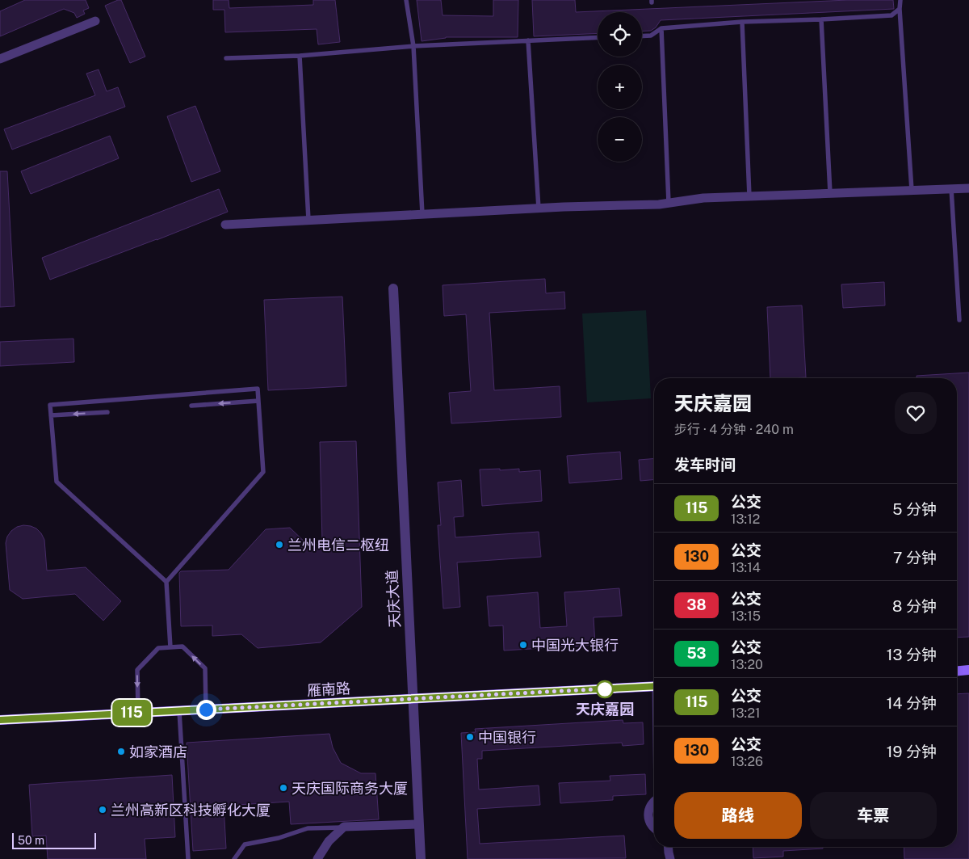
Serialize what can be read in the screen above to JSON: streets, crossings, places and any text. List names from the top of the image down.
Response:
{
  "streets": {
    "main road": ["雁南路"],
    "street": ["天庆大道"]
  },
  "crossings": [
    ["天庆大道", "雁南路"]
  ],
  "places": [
    "兰州电信二枢纽",
    "中国光大银行",
    "天庆嘉园",
    "中国银行",
    "如家酒店",
    "天庆国际商务大厦",
    "兰州高新区科技孵化大厦"
  ],
  "lines": ["bus line 115"],
  "scale_bar": "50 m",
  "page": {
    "on_map": "115",
    "map_buttons": ["+", "−"],
    "heading": [
      ["天庆嘉园", "步行 · 4 分钟 · 240 m"],
      "发车时间"
    ],
    "list": [
      {
        "mark": "115",
        "name": "公交",
        "note": "13:12",
        "value": "5 分钟"
      },
      {
        "mark": "130",
        "name": "公交",
        "note": "13:14",
        "value": "7 分钟"
      },
      {
        "mark": "38",
        "name": "公交",
        "note": "13:15",
        "value": "8 分钟"
      },
      {
        "mark": "53",
        "name": "公交",
        "note": "13:20",
        "value": "13 分钟"
      },
      {
        "mark": "115",
        "name": "公交",
        "note": "13:21",
        "value": "14 分钟"
      },
      {
        "mark": "130",
        "name": "公交",
        "note": "13:26",
        "value": "19 分钟"
      }
    ],
    "buttons": ["路线", "车票"],
    "scale": "50 m"
  }
}
